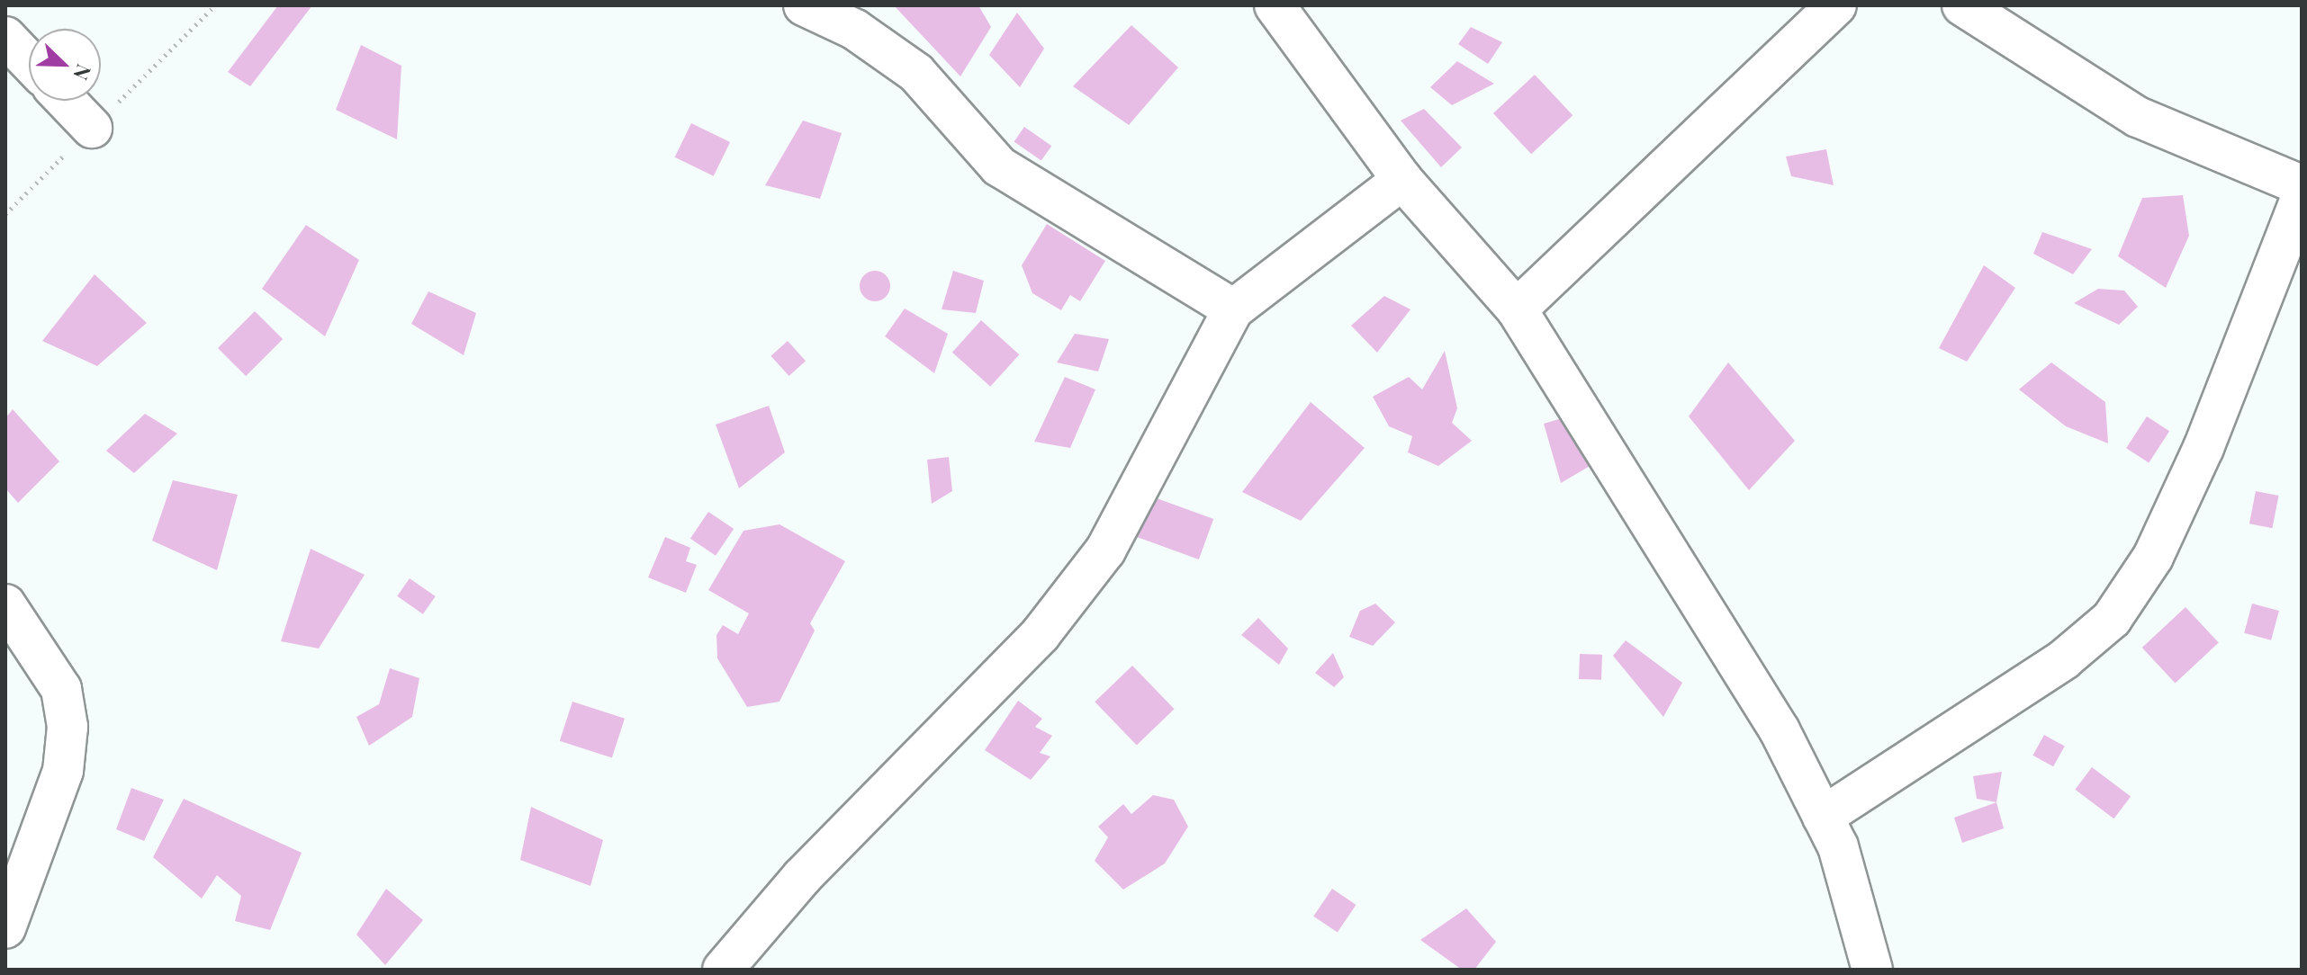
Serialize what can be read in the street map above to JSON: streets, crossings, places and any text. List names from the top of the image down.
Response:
{
  "north": "bottom right"
}
